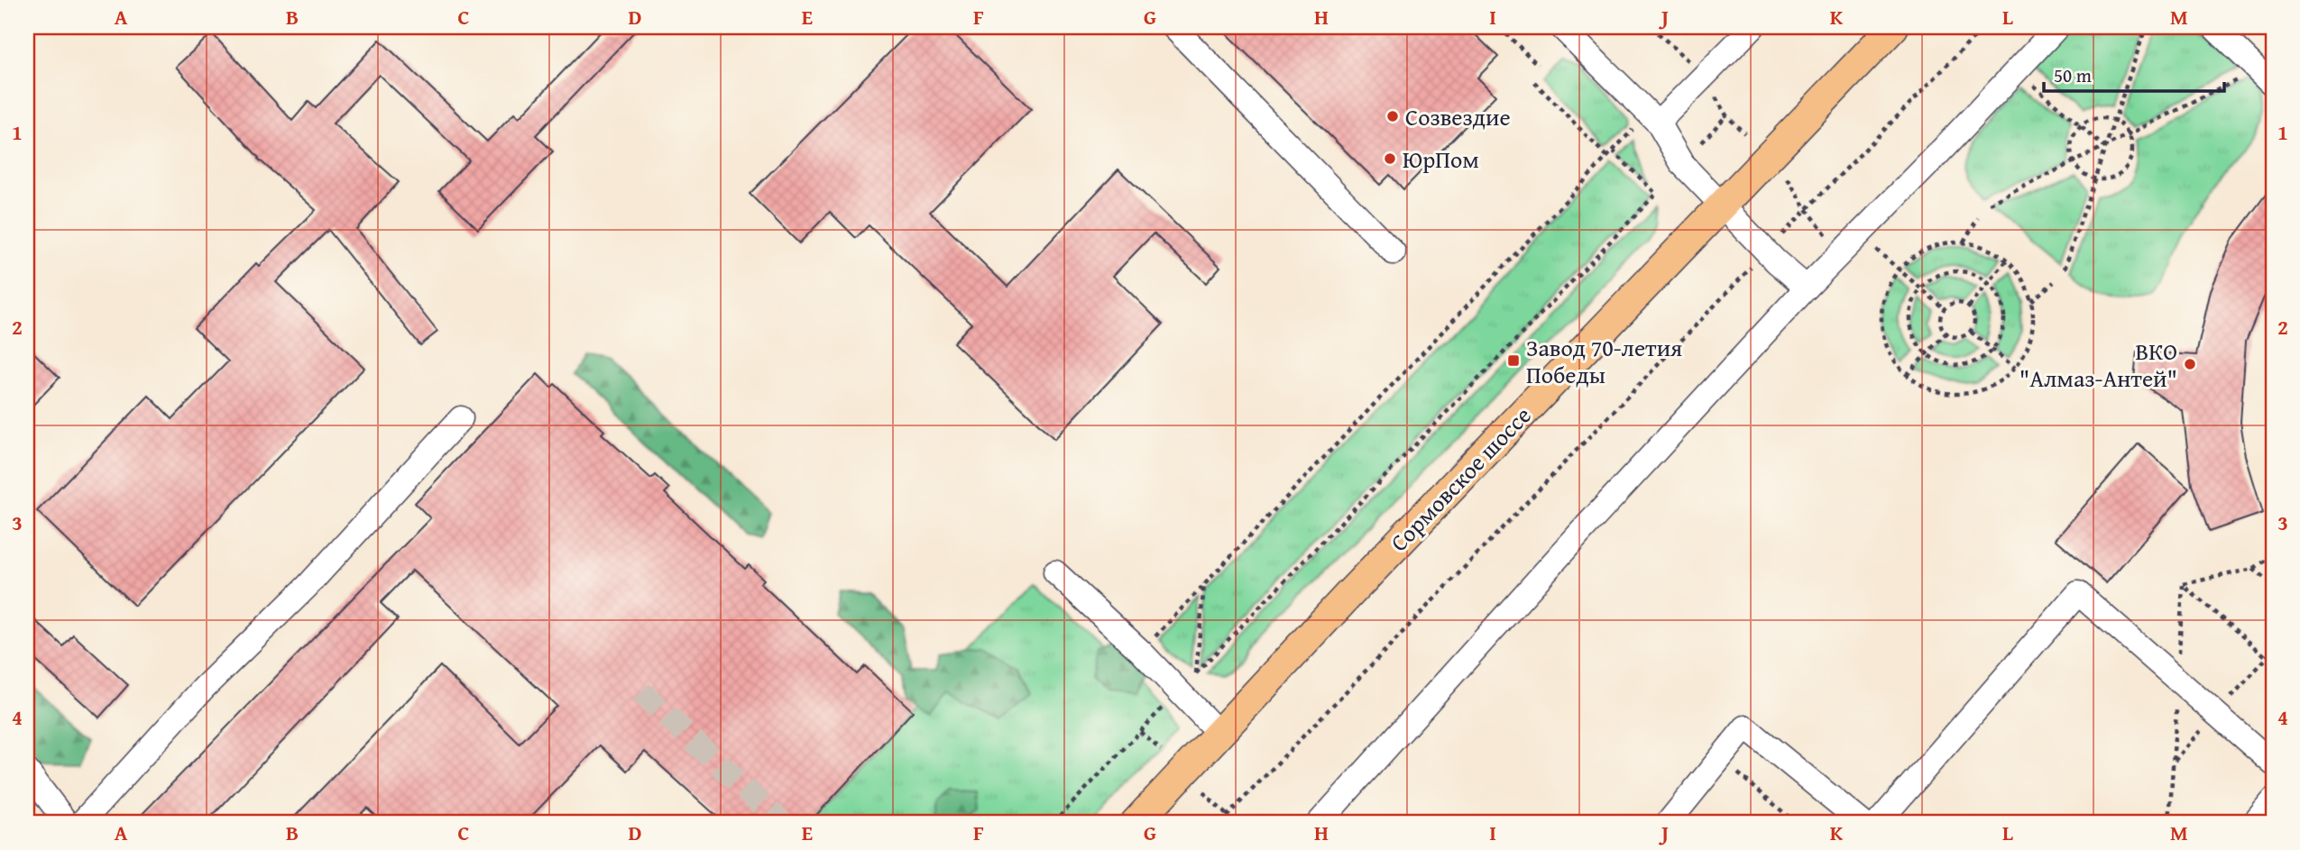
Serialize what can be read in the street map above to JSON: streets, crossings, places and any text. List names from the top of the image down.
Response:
{
  "streets": {
    "main road": ["Сормовское шоссе"]
  },
  "places": {
    "other": ["Созвездие", "ЮрПом", "ВКО \"Алмаз-Антей\""],
    "transit": ["Завод 70-летия Победы"]
  },
  "scale_bar": "50 m",
  "grid": {
    "columns": [
      "A",
      "B",
      "C",
      "D",
      "E",
      "F",
      "G",
      "H",
      "I",
      "J",
      "K",
      "L",
      "M"
    ],
    "rows": [
      "1",
      "2",
      "3",
      "4"
    ]
  }
}
